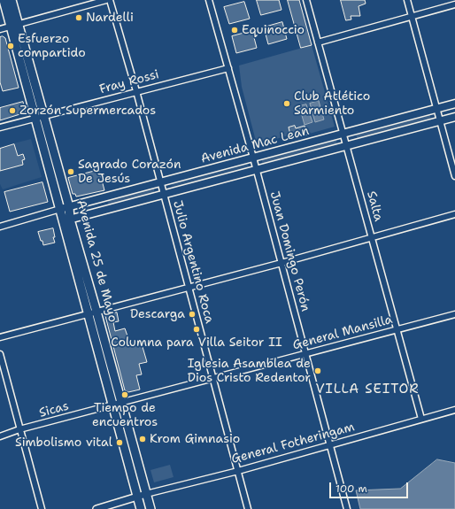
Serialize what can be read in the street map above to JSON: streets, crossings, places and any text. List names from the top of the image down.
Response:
{
  "streets": {
    "main road": ["Avenida Mac Lean", "Avenida 25 de Mayo"],
    "street": [
      "Fray Rossi",
      "Salta",
      "Juan Domingo Perón",
      "Julio Argentino Roca",
      "General Mansilla",
      "Sicas",
      "General Fotheringam"
    ]
  },
  "crossings": [
    ["Fray Rossi", "Juan Domingo Perón"],
    ["Fray Rossi", "Avenida 25 de Mayo"],
    ["Fray Rossi", "Julio Argentino Roca"],
    ["Avenida Mac Lean", "Salta"],
    ["Avenida Mac Lean", "Juan Domingo Perón"],
    ["Avenida Mac Lean", "Avenida 25 de Mayo"],
    ["Avenida Mac Lean", "Julio Argentino Roca"],
    ["Salta", "General Mansilla"],
    ["Salta", "General Fotheringam"],
    ["Juan Domingo Perón", "General Mansilla"],
    ["Juan Domingo Perón", "General Fotheringam"],
    ["Avenida 25 de Mayo", "General Mansilla"],
    ["Avenida 25 de Mayo", "Sicas"],
    ["Avenida 25 de Mayo", "General Fotheringam"],
    ["Julio Argentino Roca", "General Mansilla"],
    ["Julio Argentino Roca", "General Fotheringam"],
    ["General Mansilla", "Sicas"]
  ],
  "districts": ["VILLA SEITOR"],
  "places": [
    "Nardelli",
    "Equinoccio",
    "Esfuerzo compartido",
    "Club Atlético Sarmiento",
    "Zorzón Supermercados",
    "Sagrado Corazón De Jesús",
    "Descarga",
    "Columna para Villa Seitor II",
    "Iglesia Asamblea de Dios Cristo Redentor",
    "Tiempo de encuentros",
    "Krom Gimnasio",
    "Simbolismo vital"
  ],
  "scale_bar": "100 m"
}
